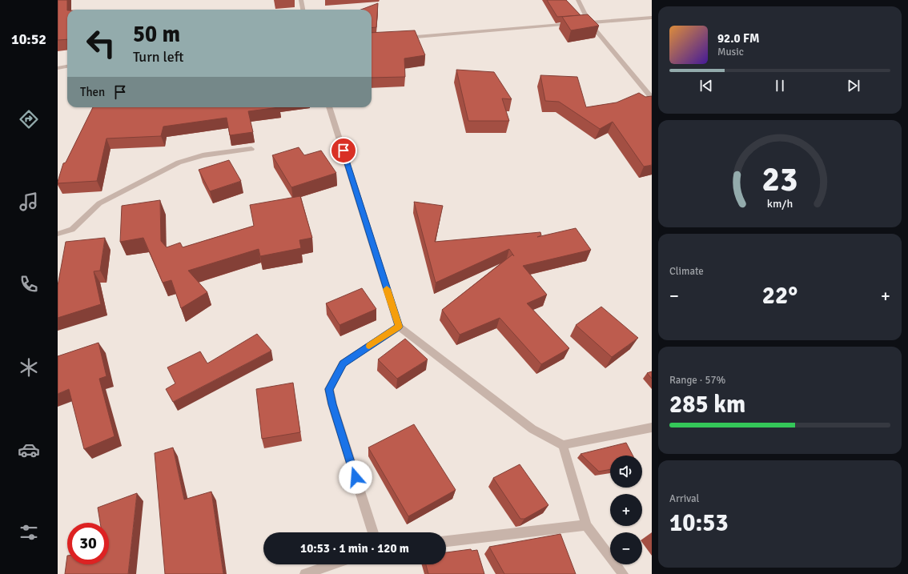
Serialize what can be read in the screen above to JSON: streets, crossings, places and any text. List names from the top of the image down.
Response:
{
  "page": {
    "tabs": "10:52",
    "turn": ["50 m", "Turn left"],
    "song": ["92.0 FM", "Music"],
    "then": "Then",
    "tile": [
      "Climate",
      ["Range · 57%", "285 km"],
      ["Arrival", "10:53"]
    ],
    "heat": ["−", "22°", "+"],
    "map_buttons": ["+", "−"],
    "limit": "30",
    "trip": "10:53 · 1 min · 120 m",
    "gauge": ["23", "km/h"]
  }
}
